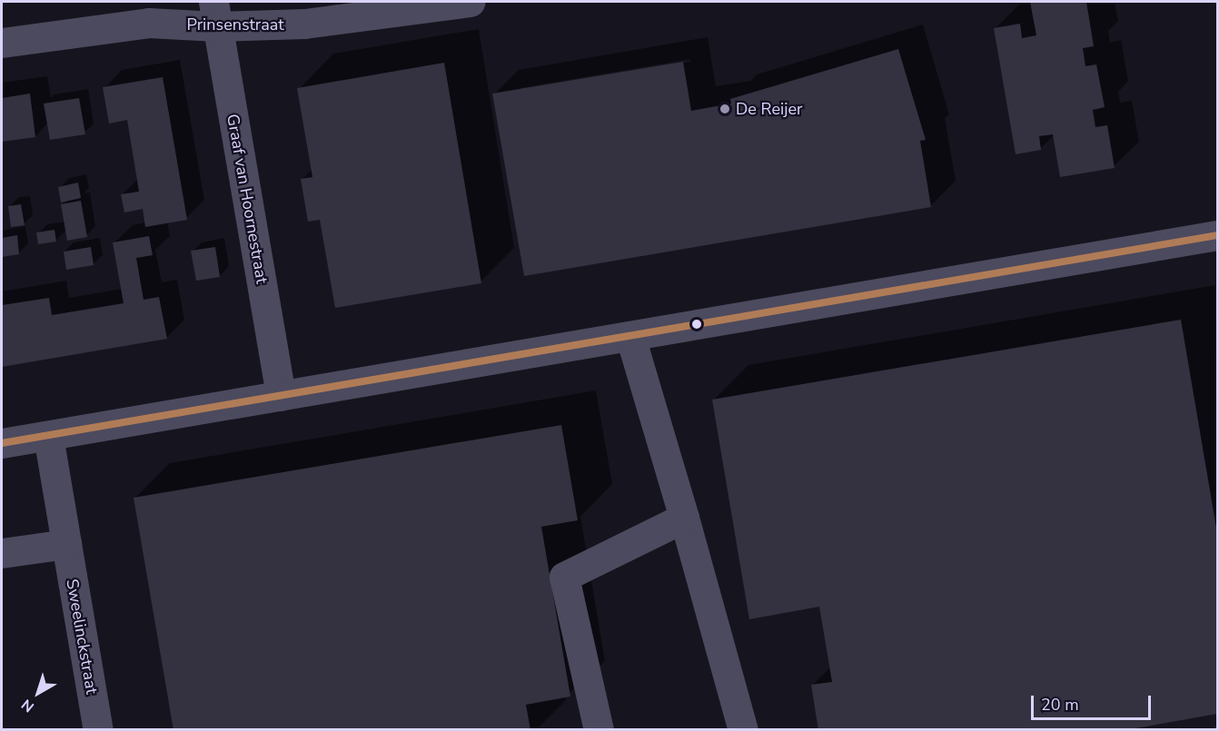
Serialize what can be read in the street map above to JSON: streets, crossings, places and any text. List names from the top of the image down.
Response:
{
  "streets": {
    "street": ["Prinsenstraat", "Graaf van Hoornestraat", "Sweelinckstraat"]
  },
  "crossings": [
    ["Prinsenstraat", "Graaf van Hoornestraat"]
  ],
  "places": ["De Reijer"],
  "scale_bar": "20 m",
  "north": "bottom left"
}
